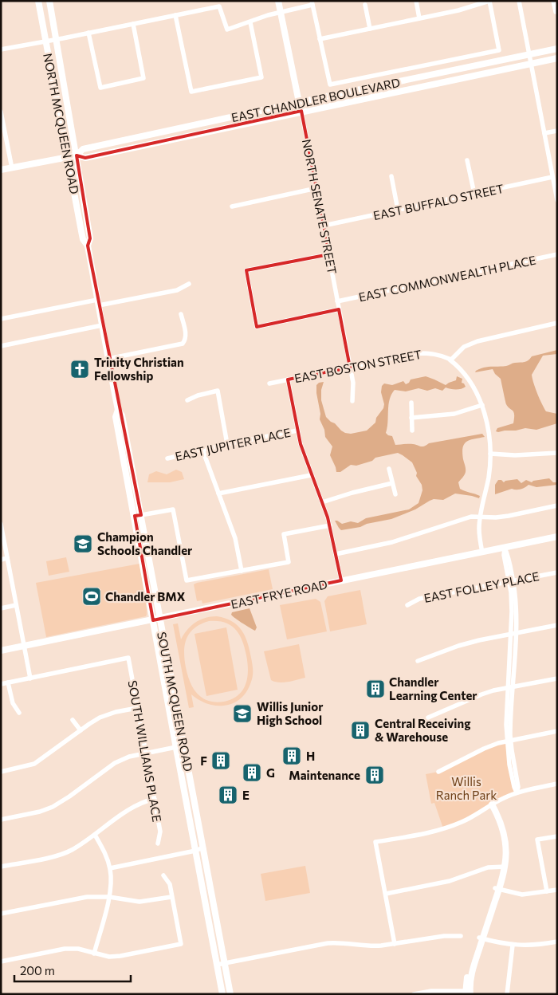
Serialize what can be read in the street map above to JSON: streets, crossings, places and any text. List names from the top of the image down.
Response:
{
  "streets": {
    "main road": [
      "EAST CHANDLER BOULEVARD",
      "NORTH MCQUEEN ROAD",
      "EAST FRYE ROAD",
      "SOUTH MCQUEEN ROAD"
    ],
    "street": [
      "EAST BUFFALO STREET",
      "NORTH SENATE STREET",
      "EAST COMMONWEALTH PLACE",
      "EAST BOSTON STREET",
      "EAST JUPITER PLACE",
      "EAST FOLLEY PLACE",
      "SOUTH WILLIAMS PLACE"
    ]
  },
  "crossings": [
    ["EAST CHANDLER BOULEVARD", "NORTH MCQUEEN ROAD"],
    ["EAST CHANDLER BOULEVARD", "NORTH SENATE STREET"],
    ["NORTH MCQUEEN ROAD", "SOUTH MCQUEEN ROAD"],
    ["EAST BUFFALO STREET", "NORTH SENATE STREET"],
    ["NORTH SENATE STREET", "EAST COMMONWEALTH PLACE"],
    ["NORTH SENATE STREET", "EAST BOSTON STREET"],
    ["EAST FRYE ROAD", "SOUTH MCQUEEN ROAD"]
  ],
  "parks": ["Willis Ranch Park"],
  "places": {
    "church": ["Trinity Christian Fellowship"],
    "school or university": ["Champion Schools Chandler", "Willis Junior High School"],
    "sports": ["Chandler BMX"],
    "building": [
      "Chandler Learning Center",
      "Central Receiving & Warehouse",
      "H",
      "F",
      "G",
      "Maintenance",
      "E"
    ]
  },
  "scale_bar": "200 m"
}
